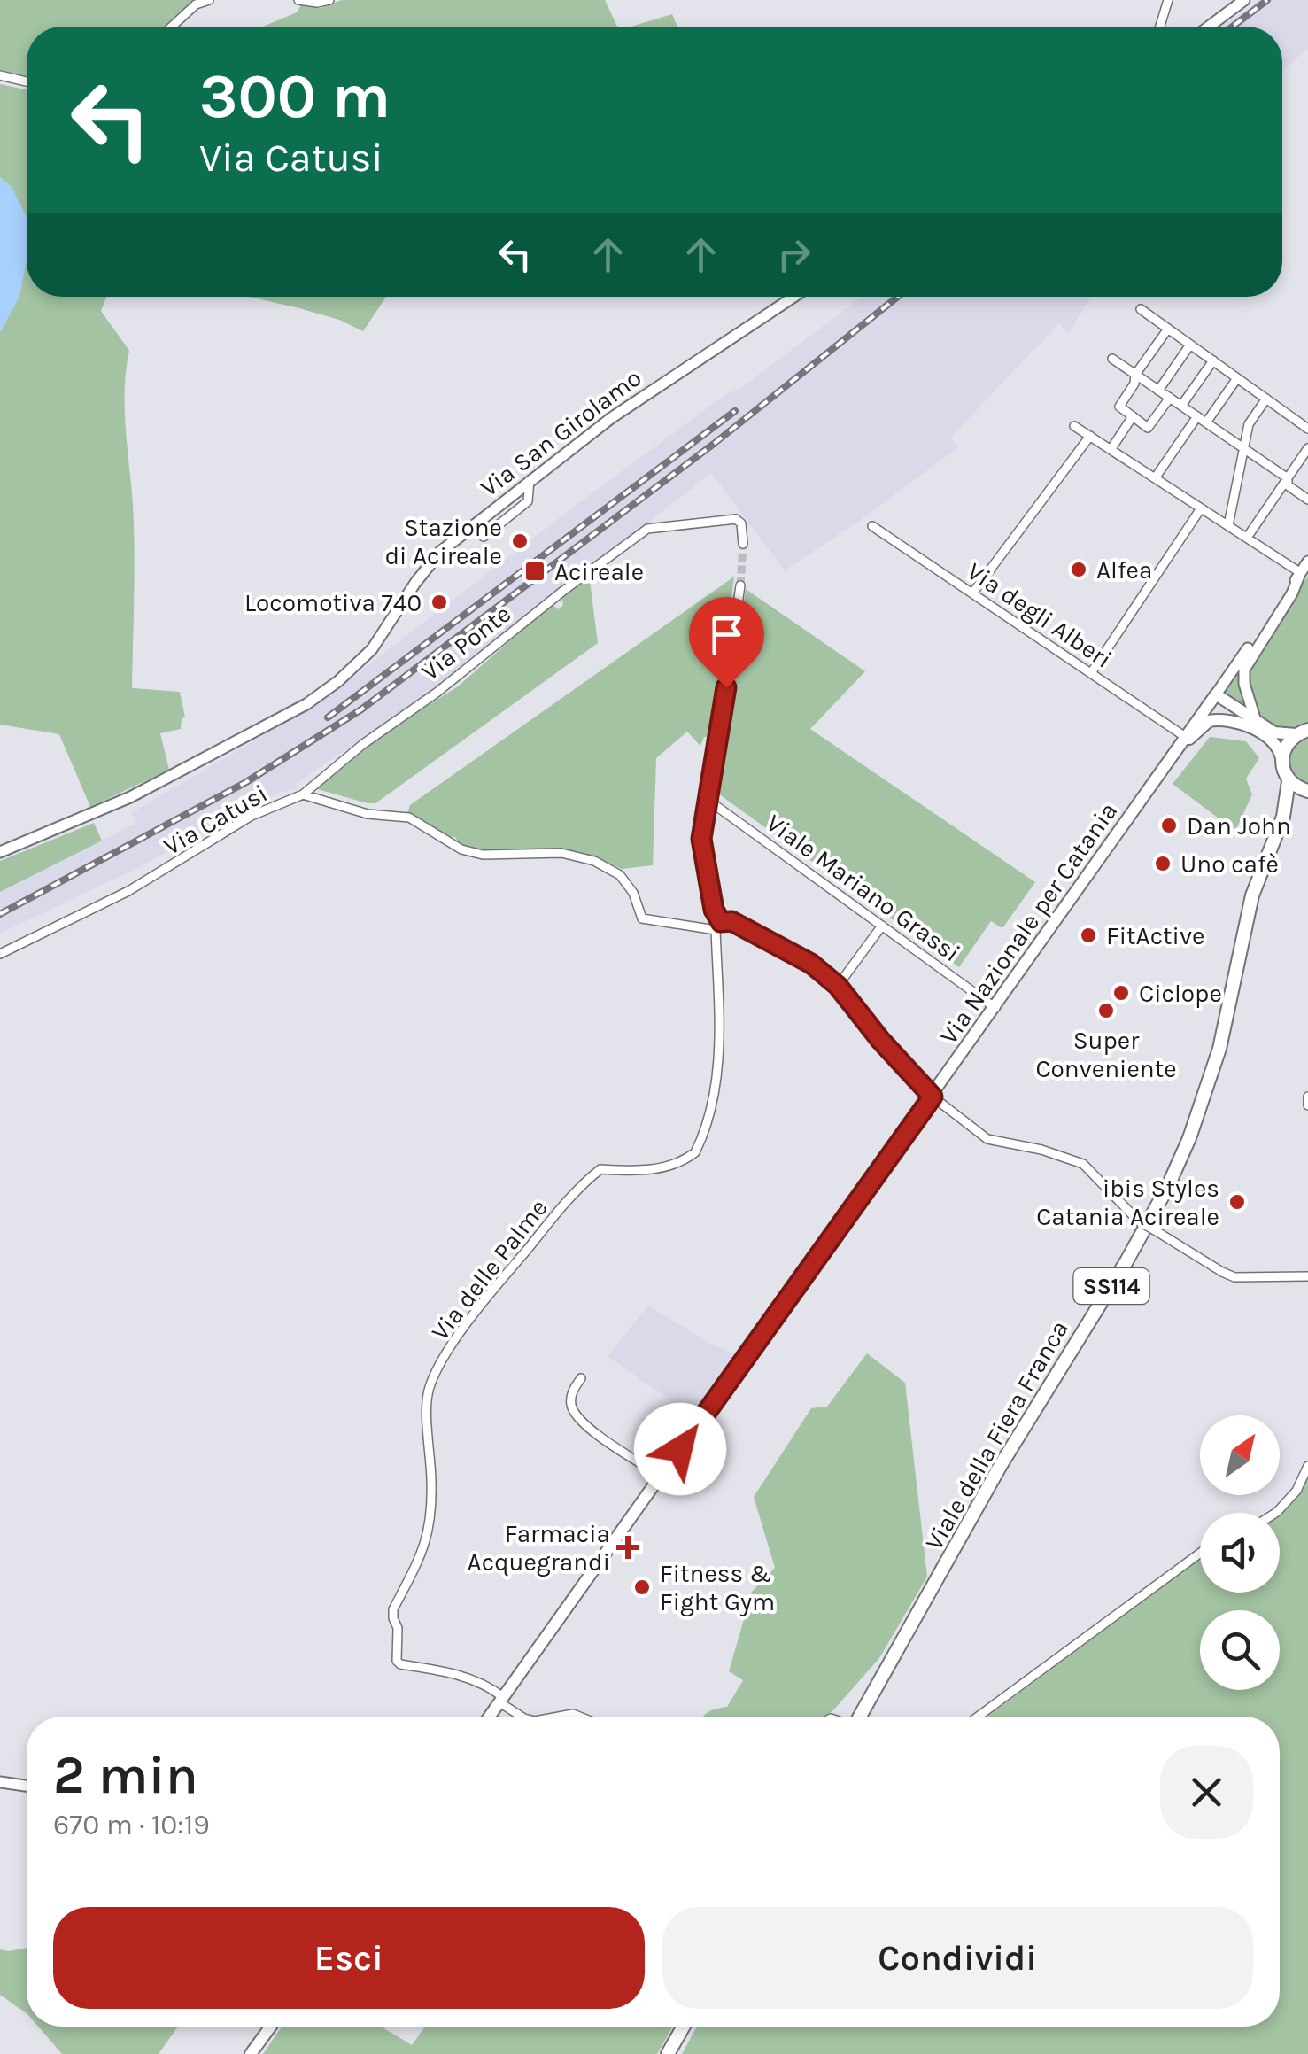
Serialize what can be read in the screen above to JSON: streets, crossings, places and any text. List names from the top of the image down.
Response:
{
  "streets": {
    "main road": ["Via Nazionale per Catania", "SS114", "Viale della Fiera Franca"],
    "street": [
      "Via San Girolamo",
      "Via degli Alberi",
      "Via Ponte",
      "Via Catusi",
      "Viale Mariano Grassi",
      "Via delle Palme"
    ]
  },
  "crossings": [
    ["Via degli Alberi", "Via Nazionale per Catania"],
    ["Via Ponte", "Via Catusi"],
    ["Via Catusi", "Via Nazionale per Catania"],
    ["Via Catusi", "Via delle Palme"],
    ["Viale Mariano Grassi", "Via Nazionale per Catania"],
    ["Via Nazionale per Catania", "Via delle Palme"]
  ],
  "places": {
    "other": [
      "Stazione di Acireale",
      "Alfea",
      "Locomotiva 740",
      "Dan John",
      "Uno cafè",
      "FitActive",
      "Ciclope",
      "Super Conveniente",
      "ibis Styles Catania Acireale",
      "Fitness & Fight Gym"
    ],
    "transit": ["Acireale"],
    "health": ["Farmacia Acquegrandi"]
  },
  "north": "top right",
  "page": {
    "turn": ["300 m", "Via Catusi"],
    "heading": ["2 min", "670 m · 10:19"],
    "buttons": ["Esci", "Condividi"]
  }
}
